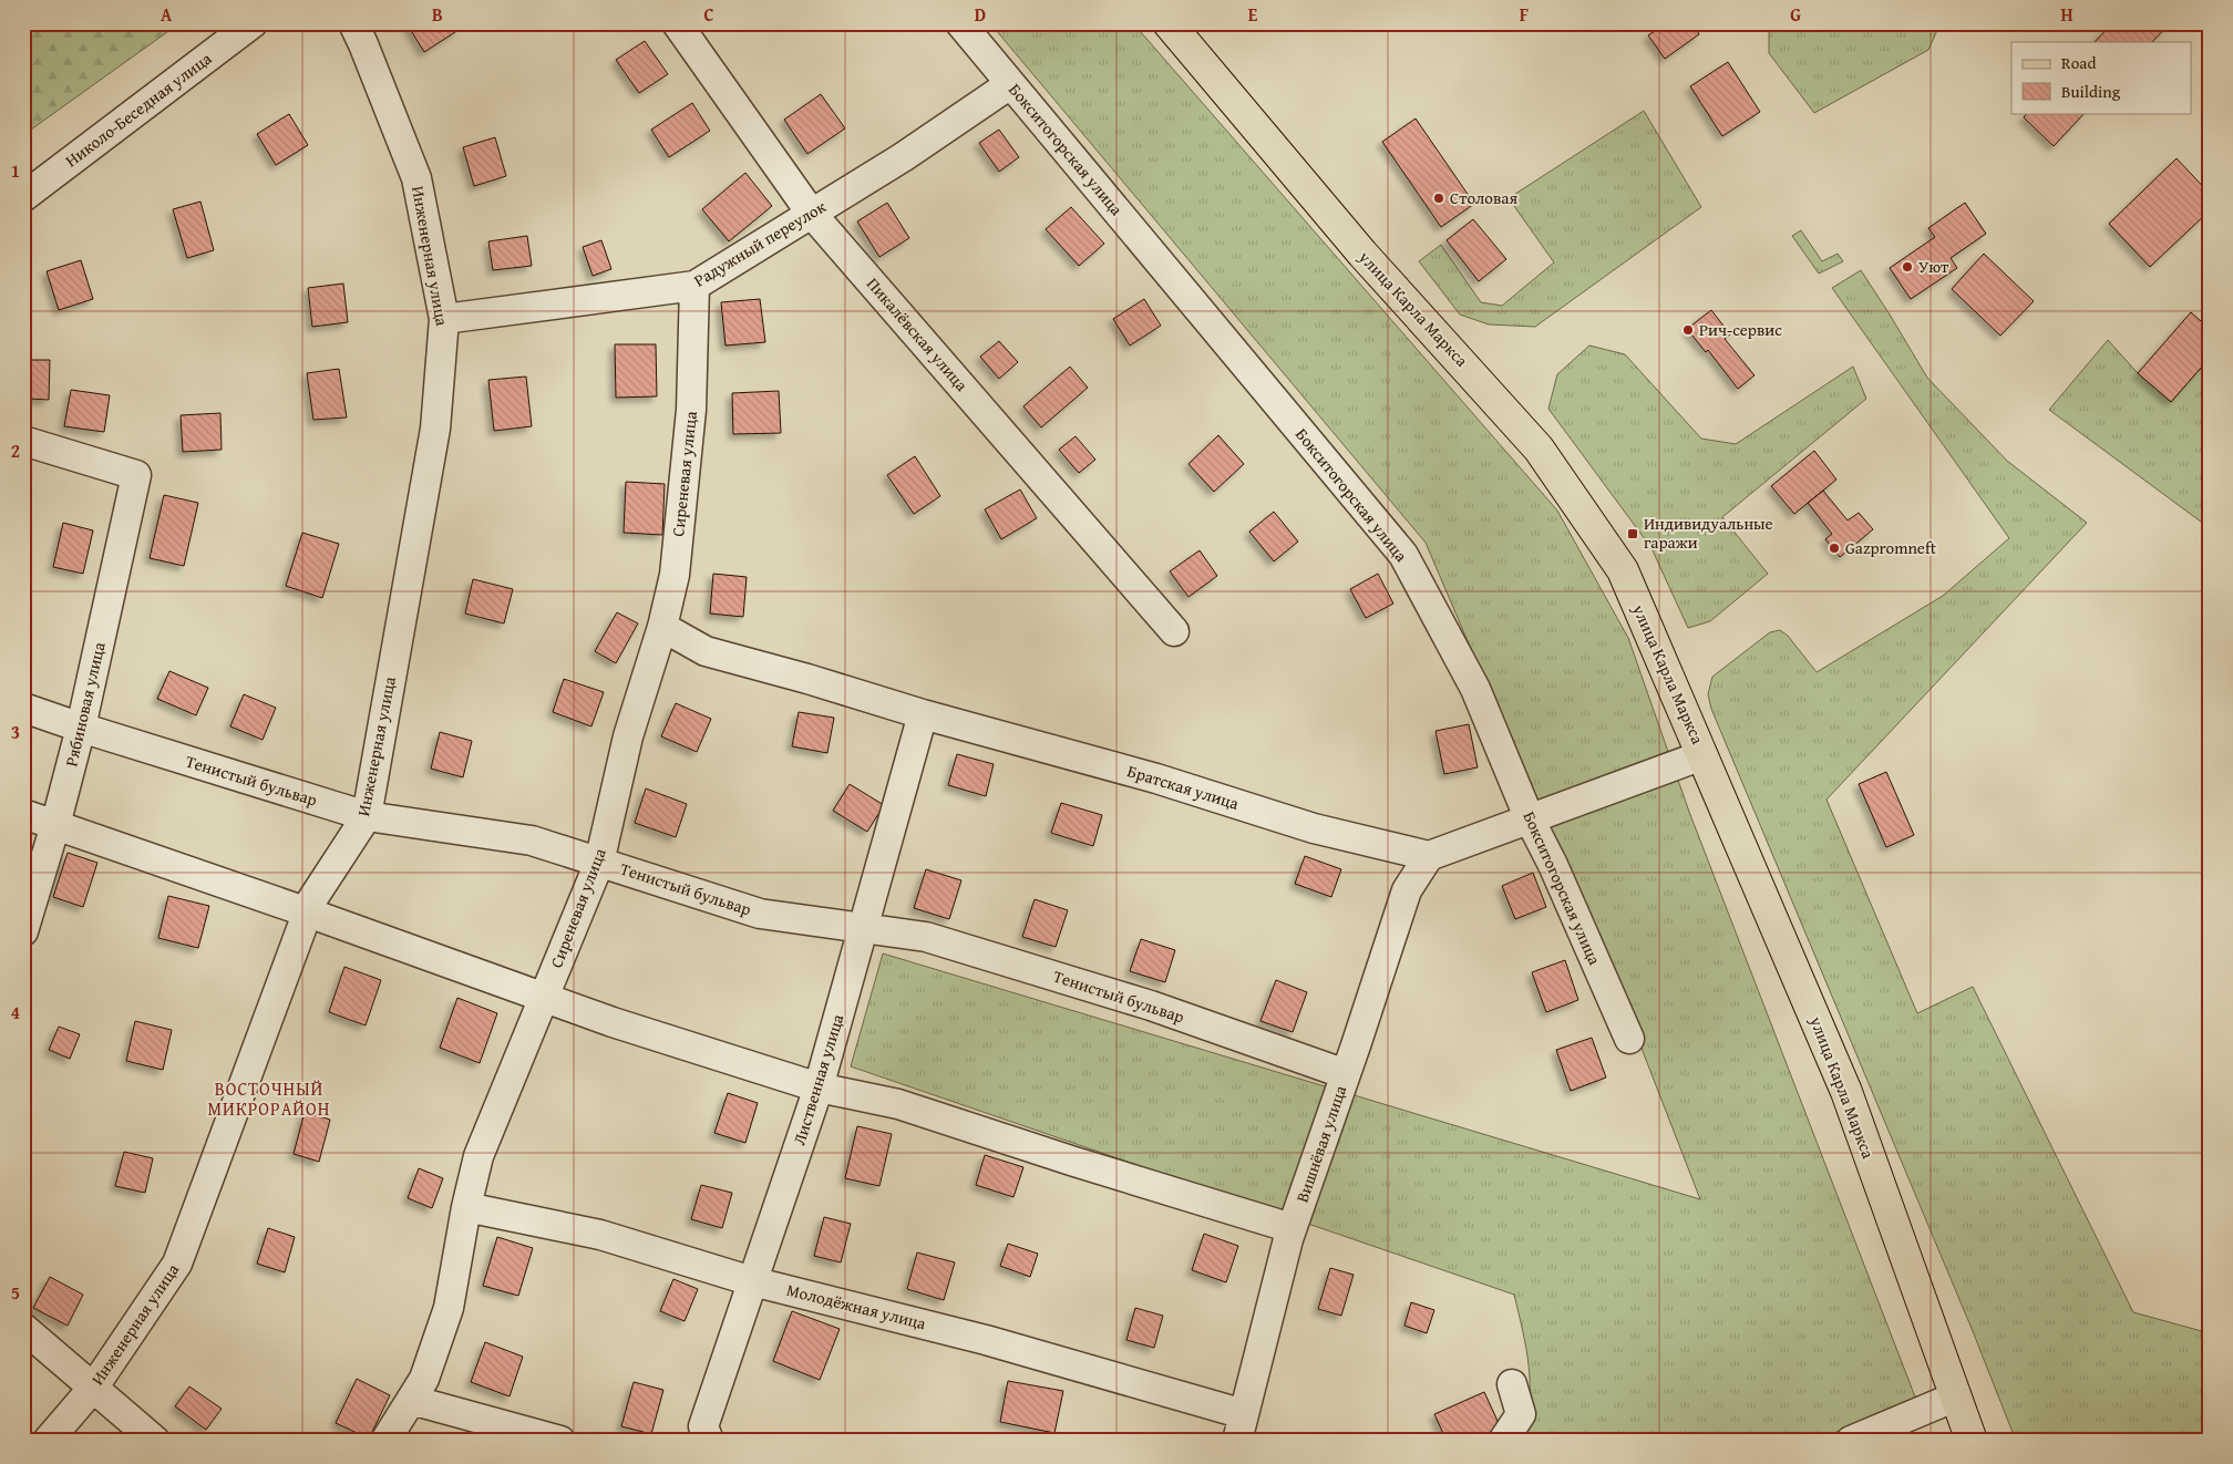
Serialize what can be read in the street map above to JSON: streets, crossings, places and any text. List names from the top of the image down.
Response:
{
  "streets": {
    "main road": ["улица Карла Маркса"],
    "street": [
      "Николо-Беседная улица",
      "Бокситогорская улица",
      "Радужный переулок",
      "Инженерная улица",
      "Пикалёвская улица",
      "Сиреневая улица",
      "Рябиновая улица",
      "Тенистый бульвар",
      "Братская улица",
      "Лиственная улица",
      "Вишнёвая улица",
      "Молодёжная улица"
    ]
  },
  "crossings": [
    ["Бокситогорская улица", "Радужный переулок"],
    ["Радужный переулок", "Инженерная улица"],
    ["Радужный переулок", "Пикалёвская улица"],
    ["Радужный переулок", "Сиреневая улица"],
    ["Инженерная улица", "Тенистый бульвар"],
    ["Сиреневая улица", "Тенистый бульвар"],
    ["Сиреневая улица", "Братская улица"],
    ["Сиреневая улица", "Молодёжная улица"],
    ["Рябиновая улица", "Тенистый бульвар"],
    ["Тенистый бульвар", "Лиственная улица"],
    ["Тенистый бульвар", "Вишнёвая улица"],
    ["Братская улица", "Лиственная улица"],
    ["Братская улица", "Вишнёвая улица"],
    ["Лиственная улица", "Молодёжная улица"],
    ["Вишнёвая улица", "Молодёжная улица"]
  ],
  "districts": ["ВОСТОЧНЫЙ МИКРОРАЙОН"],
  "places": {
    "other": [
      "Столовая",
      "Уют",
      "Рич-сервис",
      "Gazpromneft"
    ],
    "transit": ["Индивидуальные гаражи"]
  },
  "legend": ["Road", "Building"],
  "grid": {
    "columns": [
      "A",
      "B",
      "C",
      "D",
      "E",
      "F",
      "G",
      "H"
    ],
    "rows": [
      "1",
      "2",
      "3",
      "4",
      "5"
    ]
  }
}
